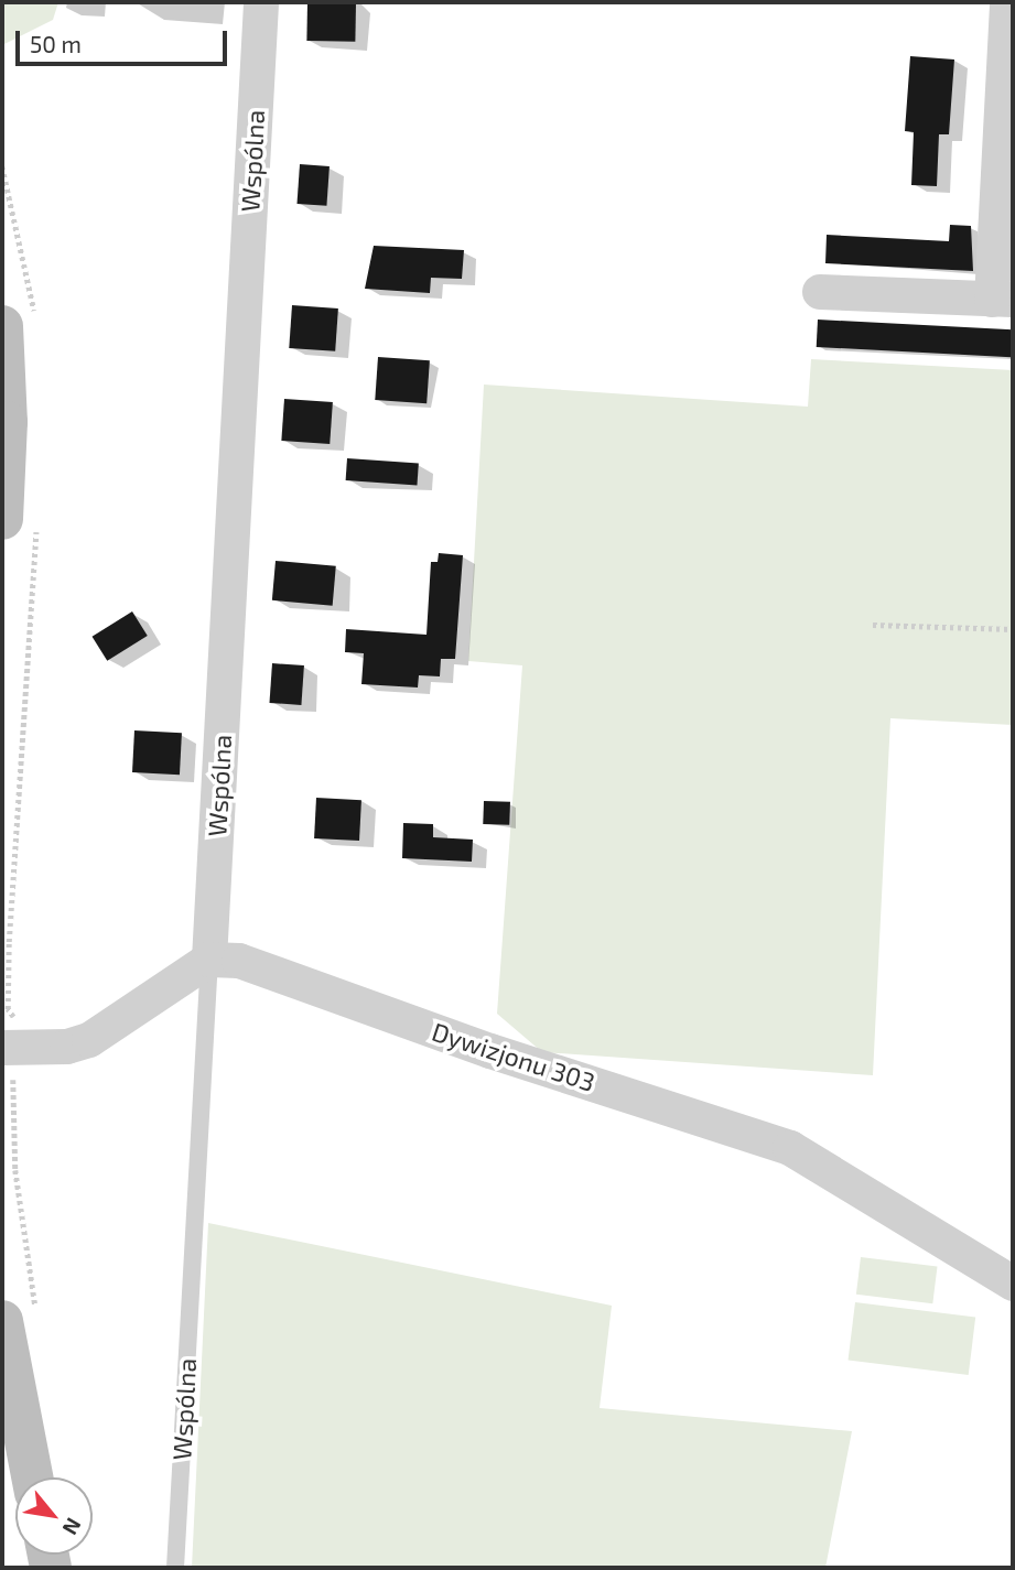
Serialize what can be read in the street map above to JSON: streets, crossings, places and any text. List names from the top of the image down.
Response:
{
  "streets": {
    "street": ["Wspólna", "Dywizjonu 303"]
  },
  "crossings": [
    ["Wspólna", "Dywizjonu 303"]
  ],
  "scale_bar": "50 m",
  "north": "bottom right"
}
